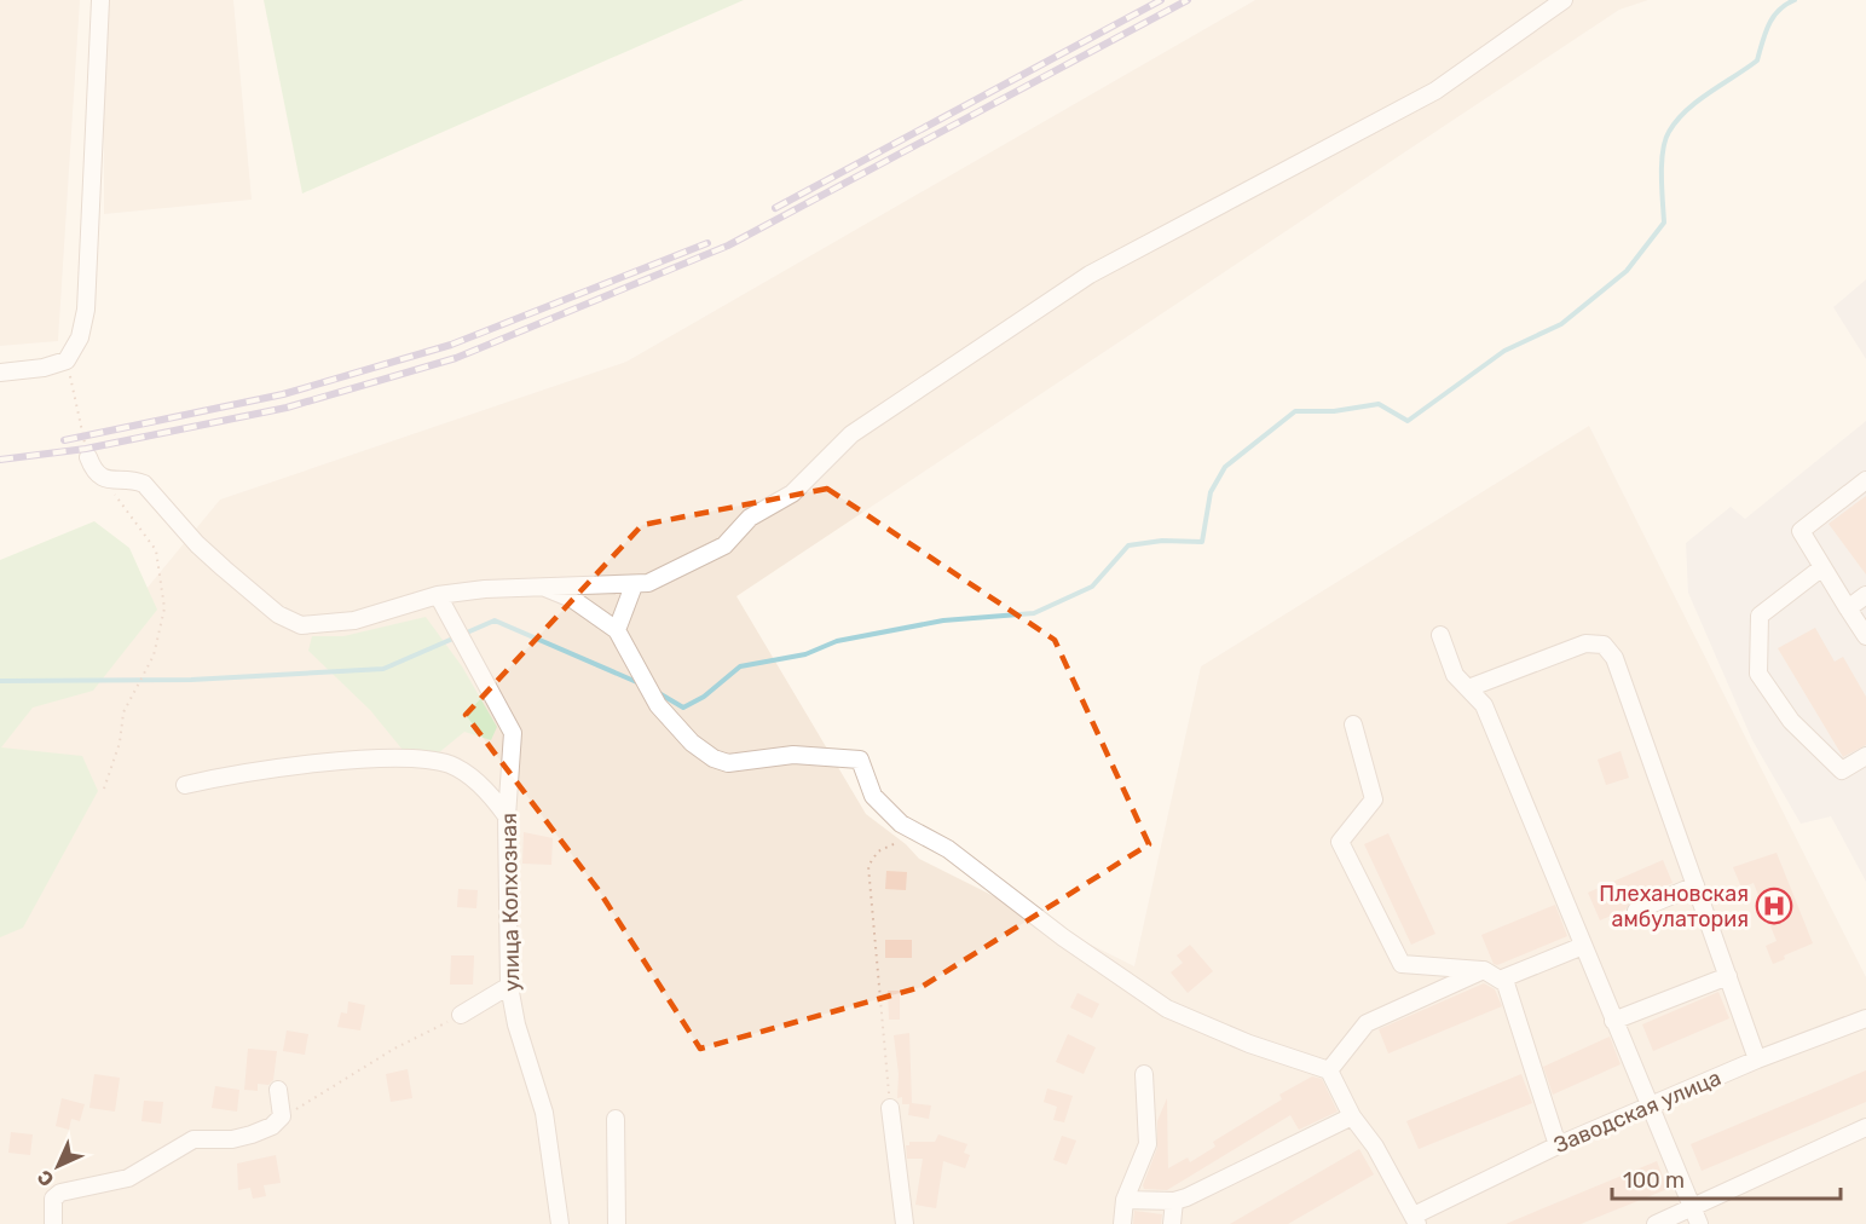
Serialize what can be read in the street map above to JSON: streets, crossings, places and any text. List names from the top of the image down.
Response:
{
  "streets": {
    "street": ["улица Колхозная", "Заводская улица"]
  },
  "places": {
    "hospital": ["Плехановская амбулатория"]
  },
  "scale_bar": "100 m",
  "north": "bottom left"
}
